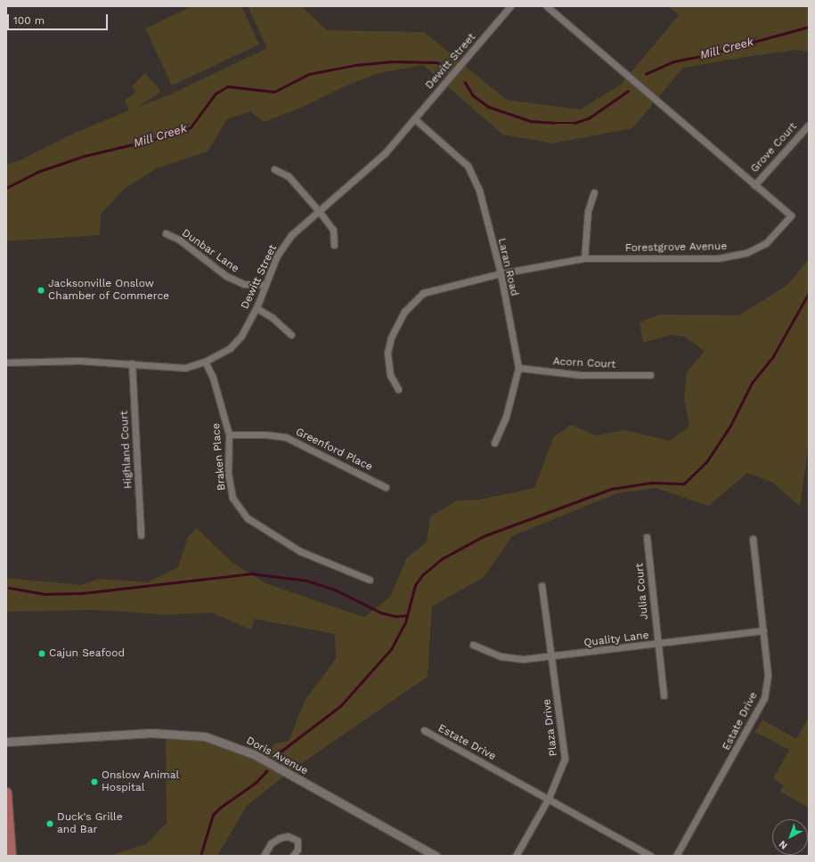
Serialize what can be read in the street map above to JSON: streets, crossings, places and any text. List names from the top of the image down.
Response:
{
  "streets": {
    "street": [
      "Dewitt Street",
      "Grove Court",
      "Forestgrove Avenue",
      "Dunbar Lane",
      "Laran Road",
      "Acorn Court",
      "Highland Court",
      "Greenford Place",
      "Braken Place",
      "Julia Court",
      "Quality Lane",
      "Estate Drive",
      "Plaza Drive",
      "Doris Avenue"
    ]
  },
  "crossings": [
    ["Dewitt Street", "Dunbar Lane"],
    ["Dewitt Street", "Laran Road"],
    ["Dewitt Street", "Highland Court"],
    ["Dewitt Street", "Braken Place"],
    ["Grove Court", "Forestgrove Avenue"],
    ["Forestgrove Avenue", "Laran Road"],
    ["Laran Road", "Acorn Court"],
    ["Greenford Place", "Braken Place"],
    ["Julia Court", "Quality Lane"],
    ["Quality Lane", "Estate Drive"],
    ["Quality Lane", "Plaza Drive"],
    ["Estate Drive", "Plaza Drive"]
  ],
  "water": ["Mill Creek"],
  "places": [
    "Jacksonville Onslow Chamber of Commerce",
    "Cajun Seafood",
    "Onslow Animal Hospital",
    "Duck's Grille and Bar"
  ],
  "scale_bar": "100 m",
  "north": "bottom left"
}
